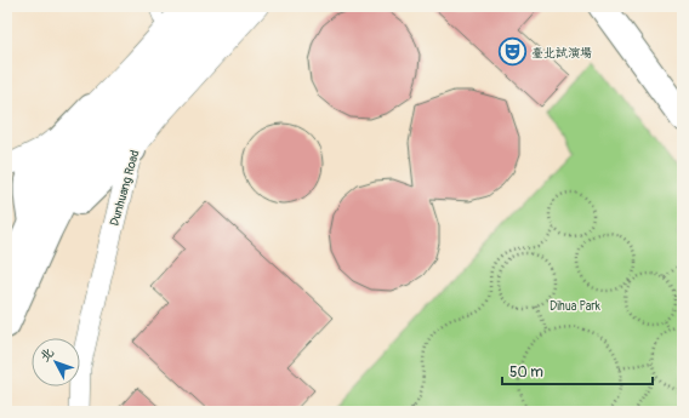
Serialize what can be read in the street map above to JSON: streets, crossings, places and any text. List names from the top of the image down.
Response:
{
  "streets": {
    "street": ["Dunhuang Road"]
  },
  "parks": ["Dihua Park"],
  "places": {
    "theatre": ["臺北試演場"]
  },
  "scale_bar": "50 m",
  "north": "top left"
}
